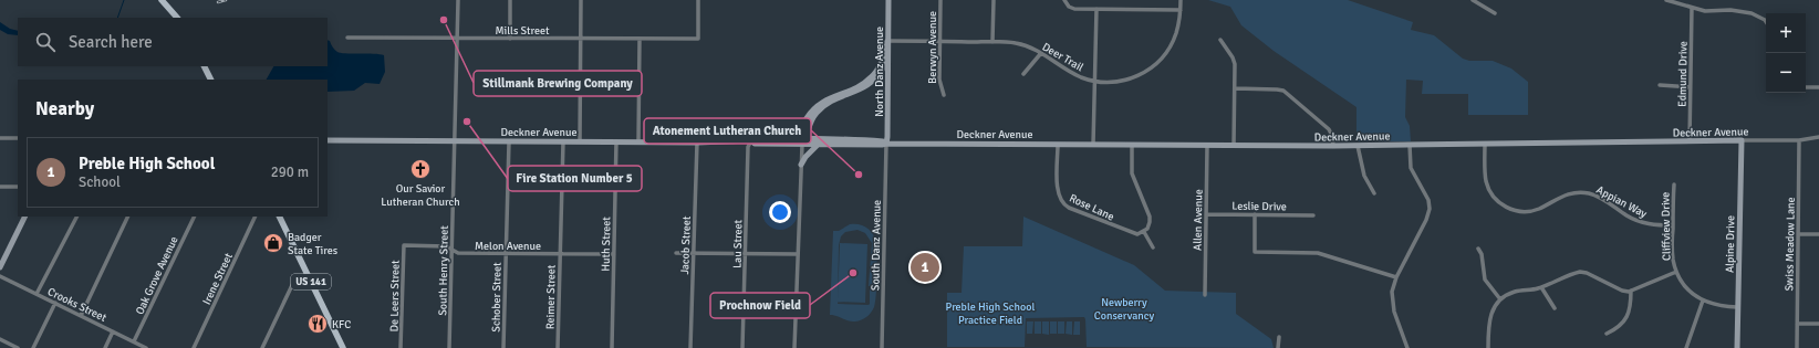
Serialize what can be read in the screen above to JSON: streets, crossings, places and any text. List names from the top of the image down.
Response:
{
  "streets": {
    "main road": ["US 141"],
    "street": [
      "Mills Street",
      "Berwyn Avenue",
      "Deer Trail",
      "North Danz Avenue",
      "Edmund Drive",
      "Deckner Avenue",
      "Appian Way",
      "Leslie Drive",
      "Rose Lane",
      "Allen Avenue",
      "Cliffview Drive",
      "Huth Street",
      "Lau Street",
      "Alpine Drive",
      "Swiss Meadow Lane",
      "Melon Avenue",
      "Jacob Street",
      "South Danz Avenue",
      "South Henry Street",
      "Oak Grove Avenue",
      "Irene Street",
      "De Leers Street",
      "Schober Street",
      "Reimer Street",
      "Crooks Street"
    ]
  },
  "crossings": [
    ["Mills Street", "South Henry Street"],
    ["Berwyn Avenue", "Deer Trail"],
    ["Deer Trail", "North Danz Avenue"],
    ["North Danz Avenue", "Deckner Avenue"],
    ["North Danz Avenue", "South Danz Avenue"],
    ["Edmund Drive", "Deckner Avenue"],
    ["Deckner Avenue", "Appian Way"],
    ["Deckner Avenue", "Rose Lane"],
    ["Deckner Avenue", "Allen Avenue"],
    ["Deckner Avenue", "Huth Street"],
    ["Deckner Avenue", "Lau Street"],
    ["Deckner Avenue", "Alpine Drive"],
    ["Deckner Avenue", "Swiss Meadow Lane"],
    ["Deckner Avenue", "Jacob Street"],
    ["Deckner Avenue", "South Danz Avenue"],
    ["Deckner Avenue", "South Henry Street"],
    ["Deckner Avenue", "Schober Street"],
    ["Deckner Avenue", "Reimer Street"],
    ["Appian Way", "Cliffview Drive"],
    ["Leslie Drive", "Allen Avenue"],
    ["Cliffview Drive", "Alpine Drive"],
    ["Huth Street", "Melon Avenue"],
    ["Melon Avenue", "South Henry Street"],
    ["Melon Avenue", "De Leers Street"],
    ["Melon Avenue", "Schober Street"],
    ["Melon Avenue", "Reimer Street"],
    ["Oak Grove Avenue", "Crooks Street"]
  ],
  "parks": ["Newberry Conservancy", "Preble High School Practice Field"],
  "places": {
    "other": [
      "Stillmank Brewing Company",
      "Fire Station Number 5",
      "Atonement Lutheran Church",
      "Prochnow Field"
    ],
    "church": ["Our Savior Lutheran Church"],
    "shop": ["Badger State Tires"],
    "restaurant": ["KFC"]
  },
  "page": {
    "map_buttons": ["+", "−"],
    "search": "Search here",
    "heading": "Nearby",
    "list": [
      {
        "mark": "1",
        "name": "Preble High School",
        "note": "School",
        "value": "290 m"
      }
    ],
    "pins": "1"
  }
}
